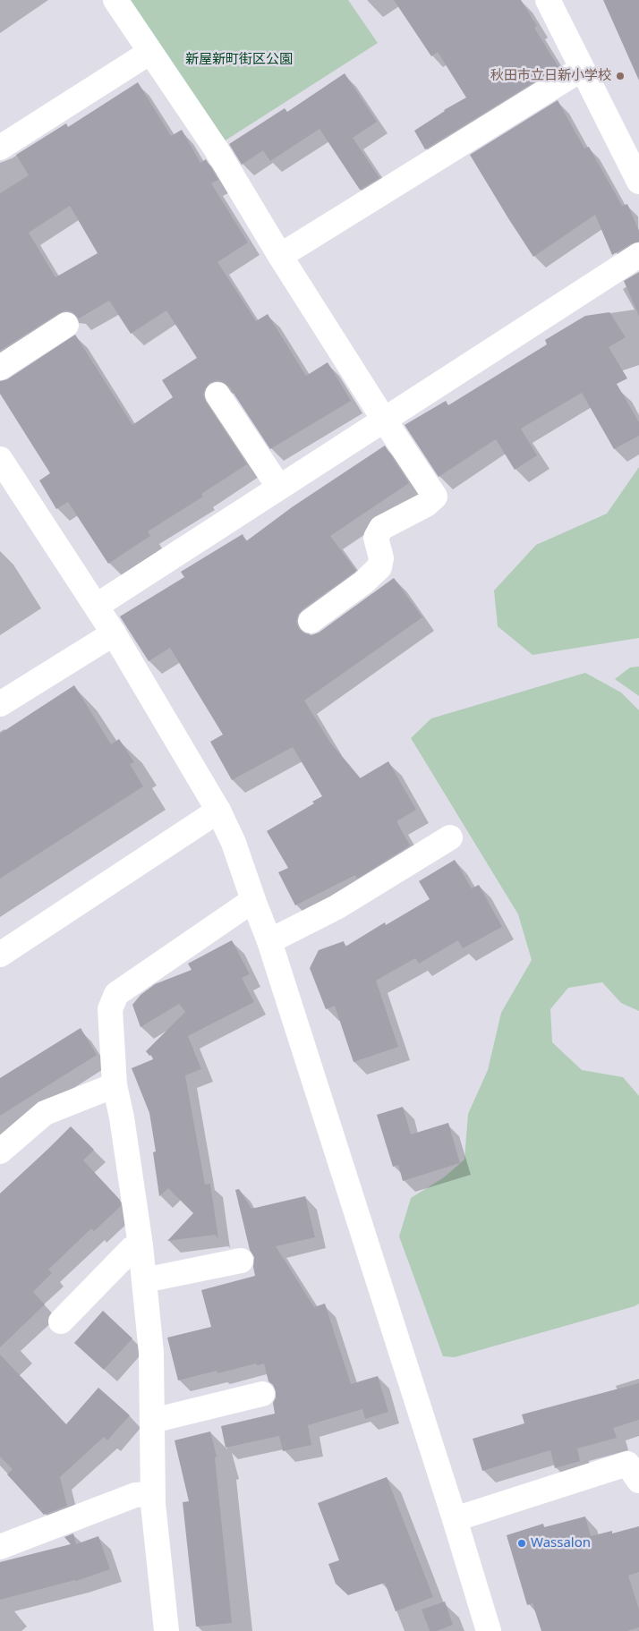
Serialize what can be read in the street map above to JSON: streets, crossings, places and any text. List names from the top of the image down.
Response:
{
  "parks": ["新屋新町街区公園"],
  "places": ["秋田市立日新小学校", "Wassalon"]
}
